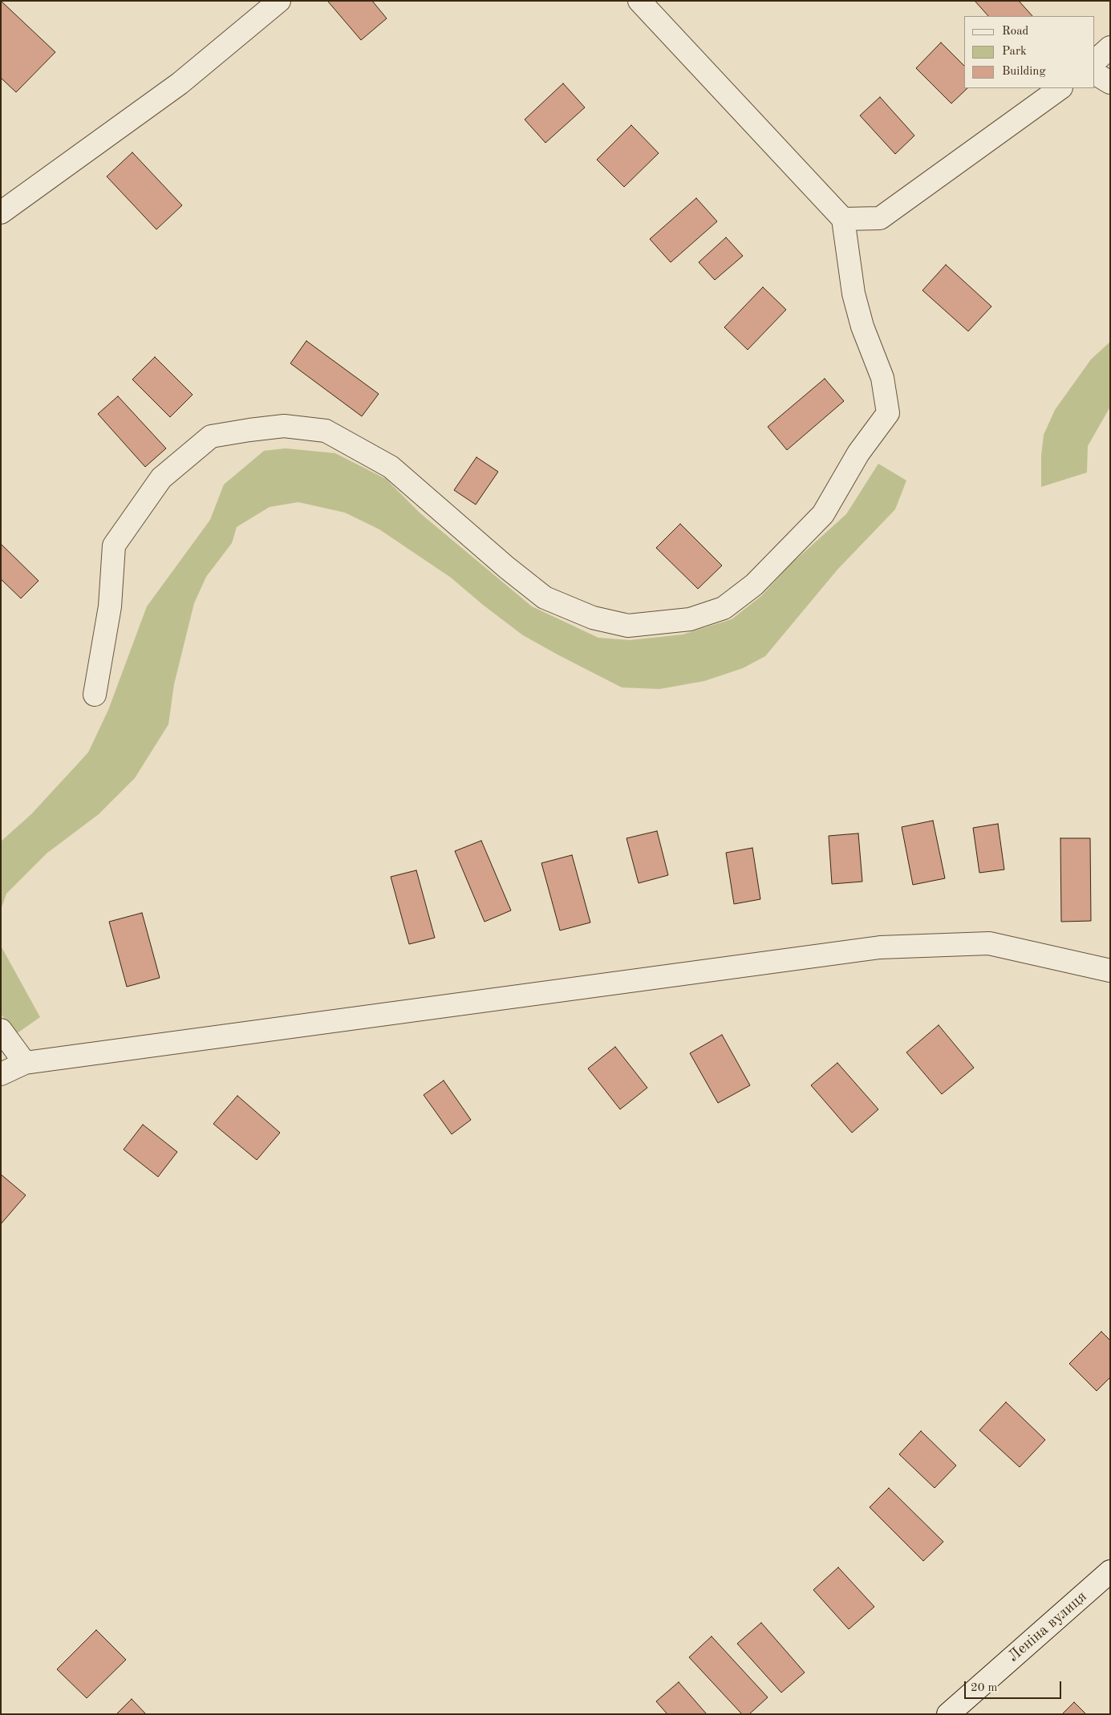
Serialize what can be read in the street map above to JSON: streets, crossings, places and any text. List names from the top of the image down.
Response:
{
  "streets": {
    "street": ["Леніна вулиця"]
  },
  "legend": ["Road", "Park", "Building"],
  "scale_bar": "20 m"
}
